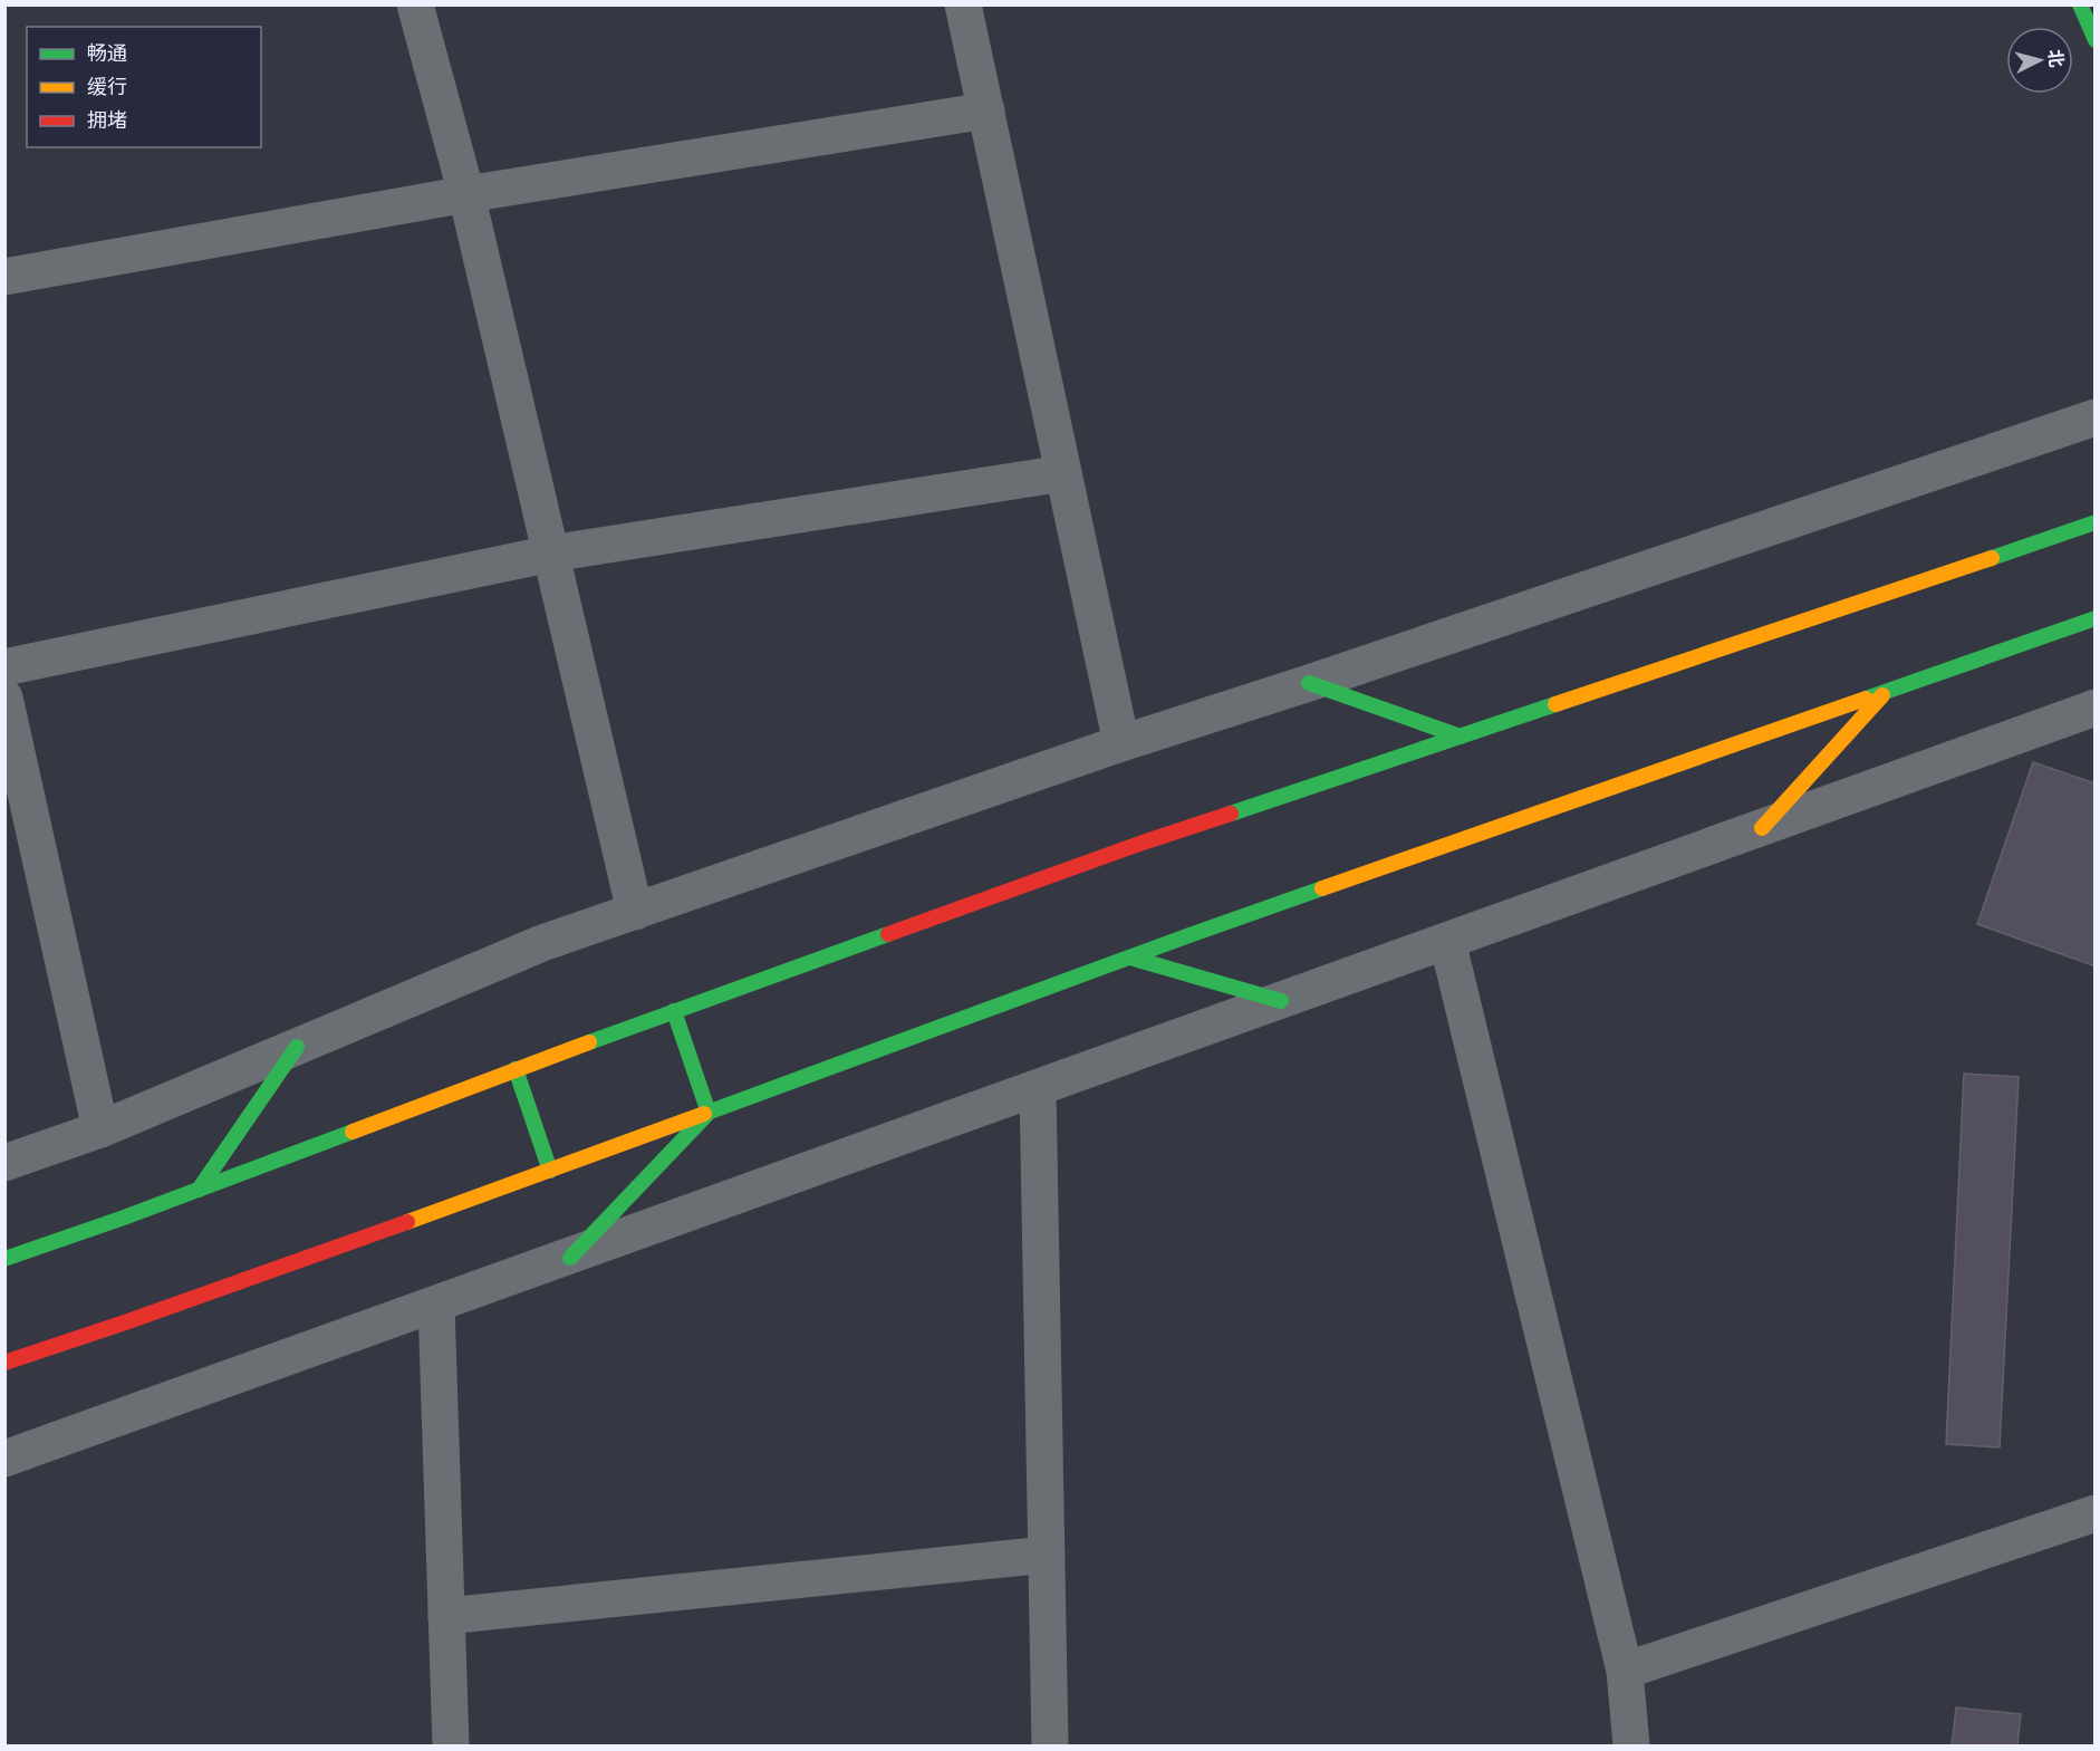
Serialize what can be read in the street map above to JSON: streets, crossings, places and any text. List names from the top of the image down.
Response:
{
  "legend": ["畅通", "缓行", "拥堵"],
  "north": "right"
}
